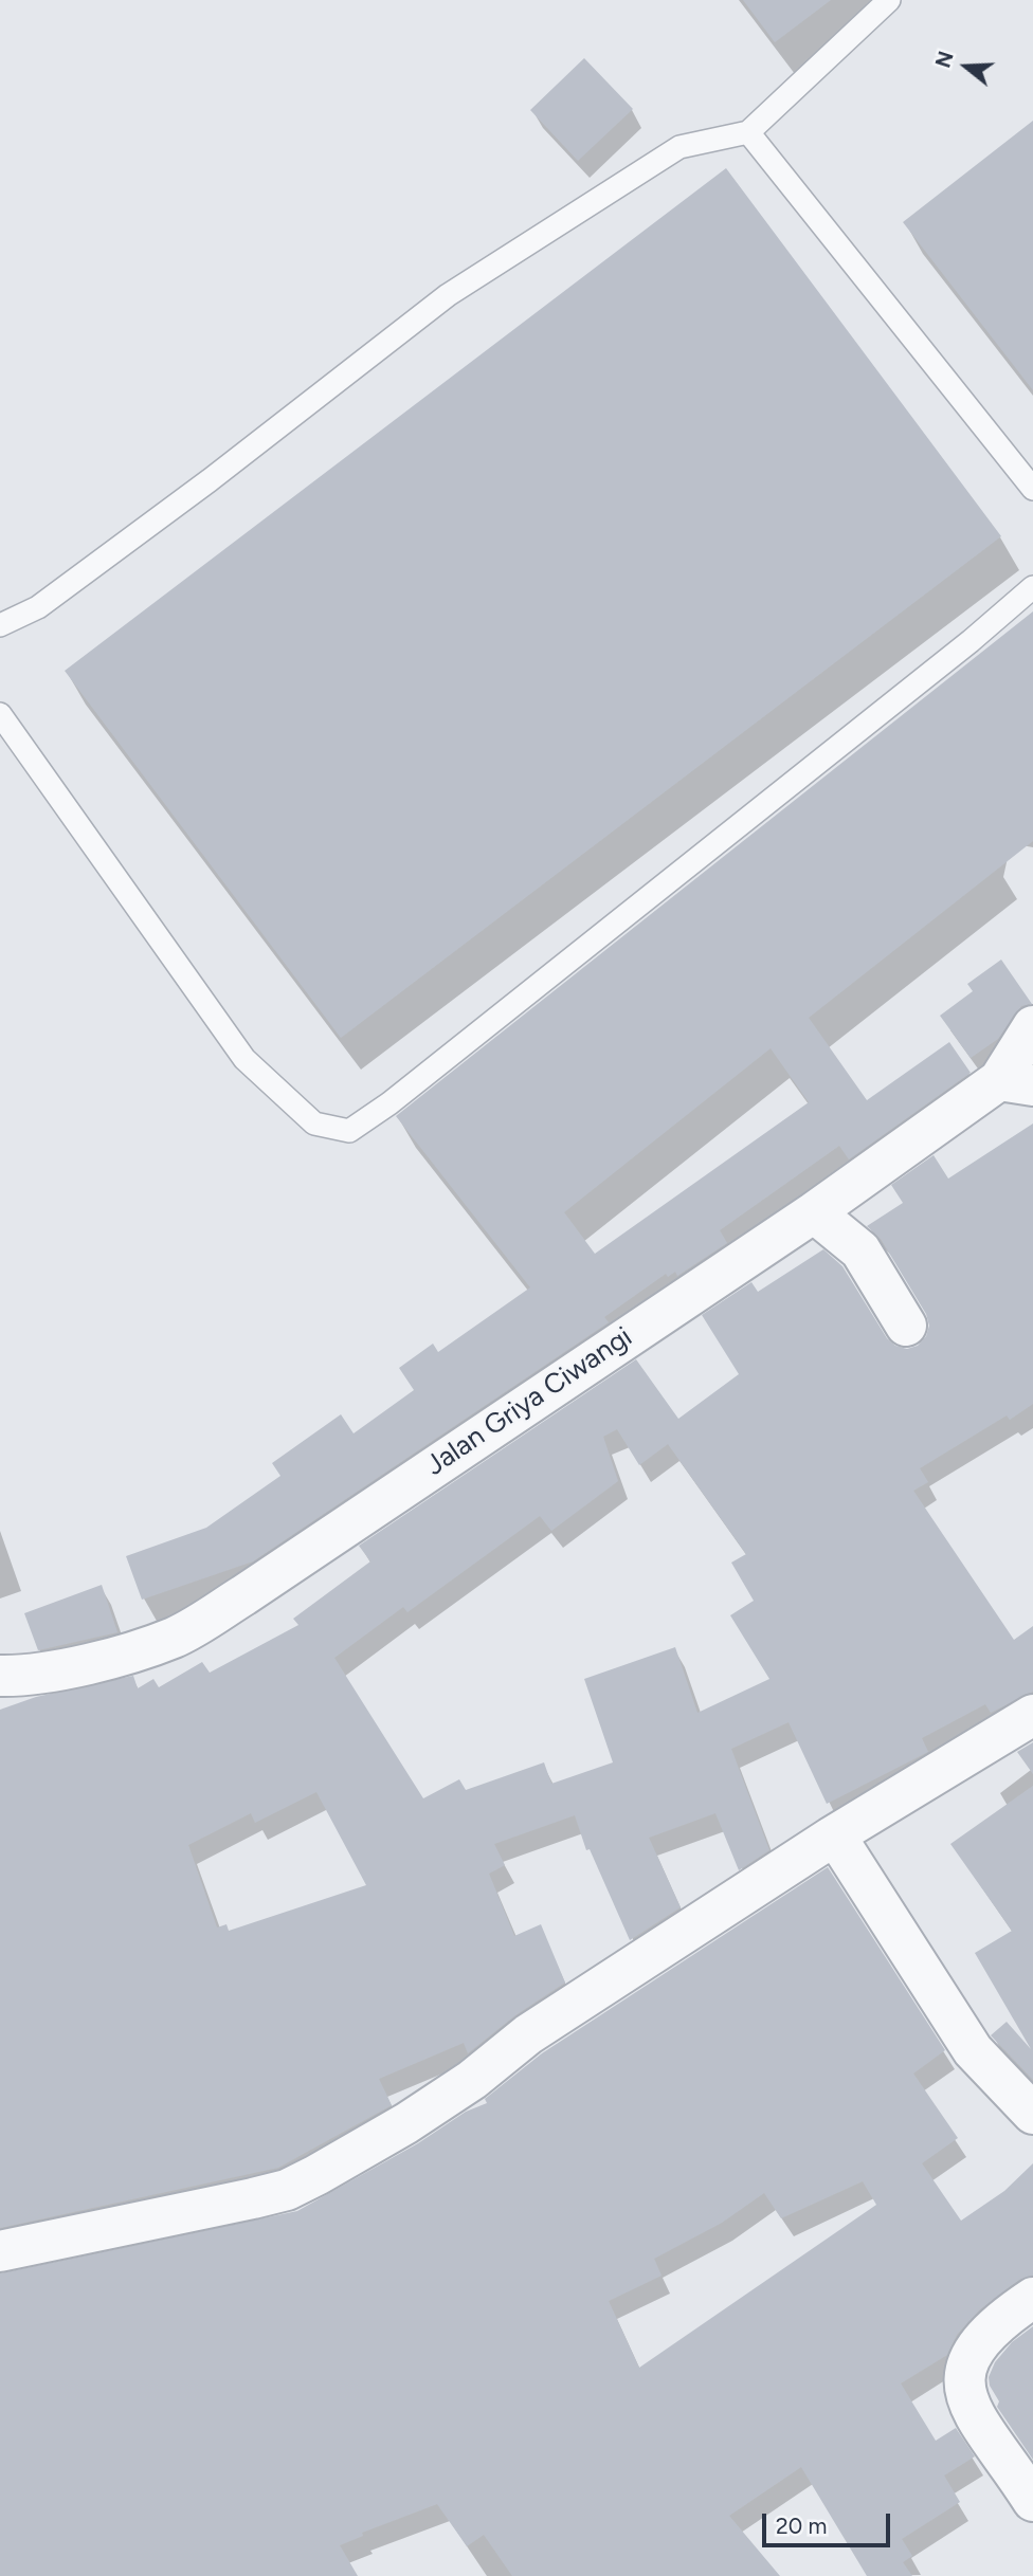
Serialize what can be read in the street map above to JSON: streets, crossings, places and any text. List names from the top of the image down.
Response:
{
  "streets": {
    "street": ["Jalan Griya Ciwangi"]
  },
  "scale_bar": "20 m",
  "north": "left"
}
